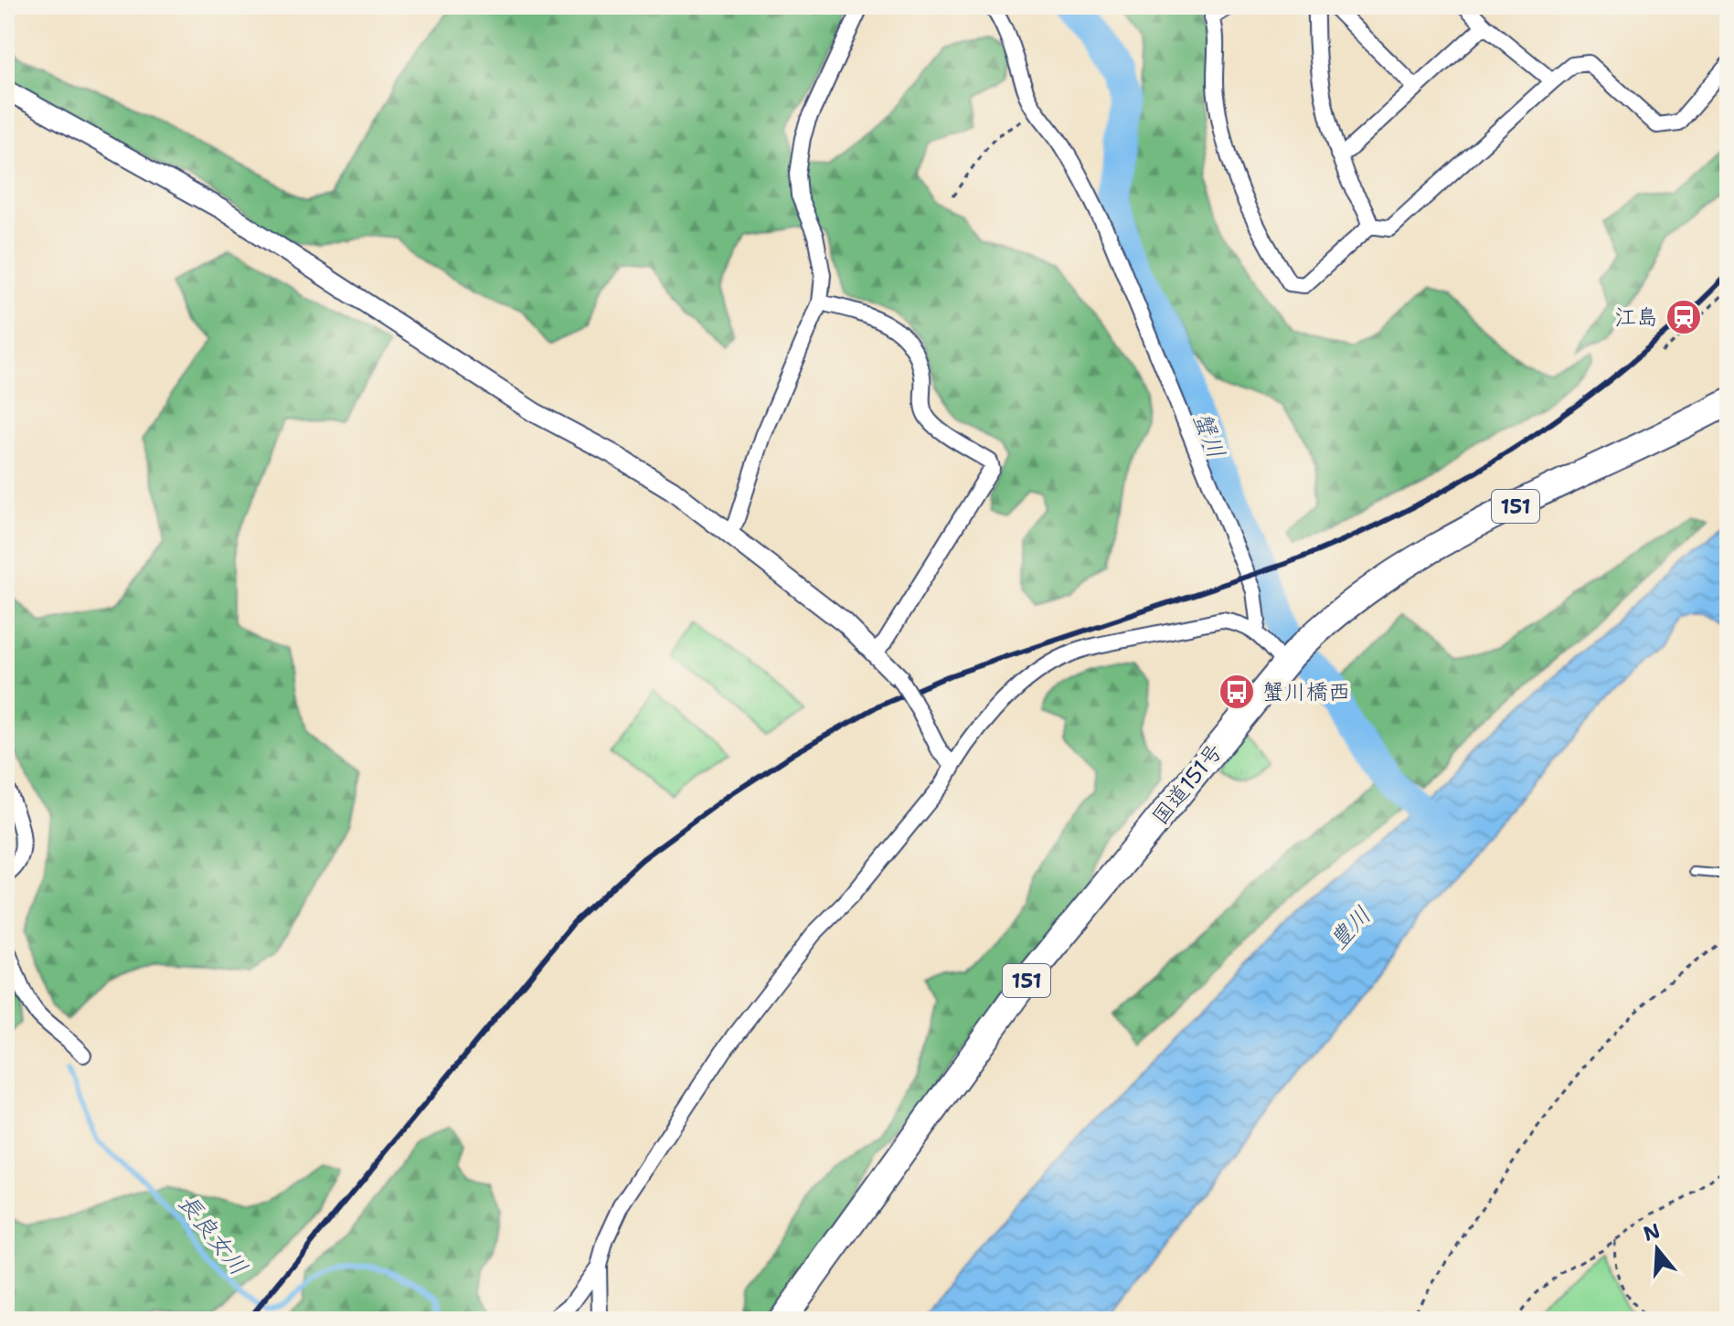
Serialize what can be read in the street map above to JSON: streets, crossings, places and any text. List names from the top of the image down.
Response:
{
  "streets": {
    "highway": ["151", "国道151号"]
  },
  "water": ["蟹川", "豊川", "長良女川"],
  "places": {
    "station": ["江島"],
    "bus stop": ["蟹川橋西"]
  },
  "north": "top"
}
